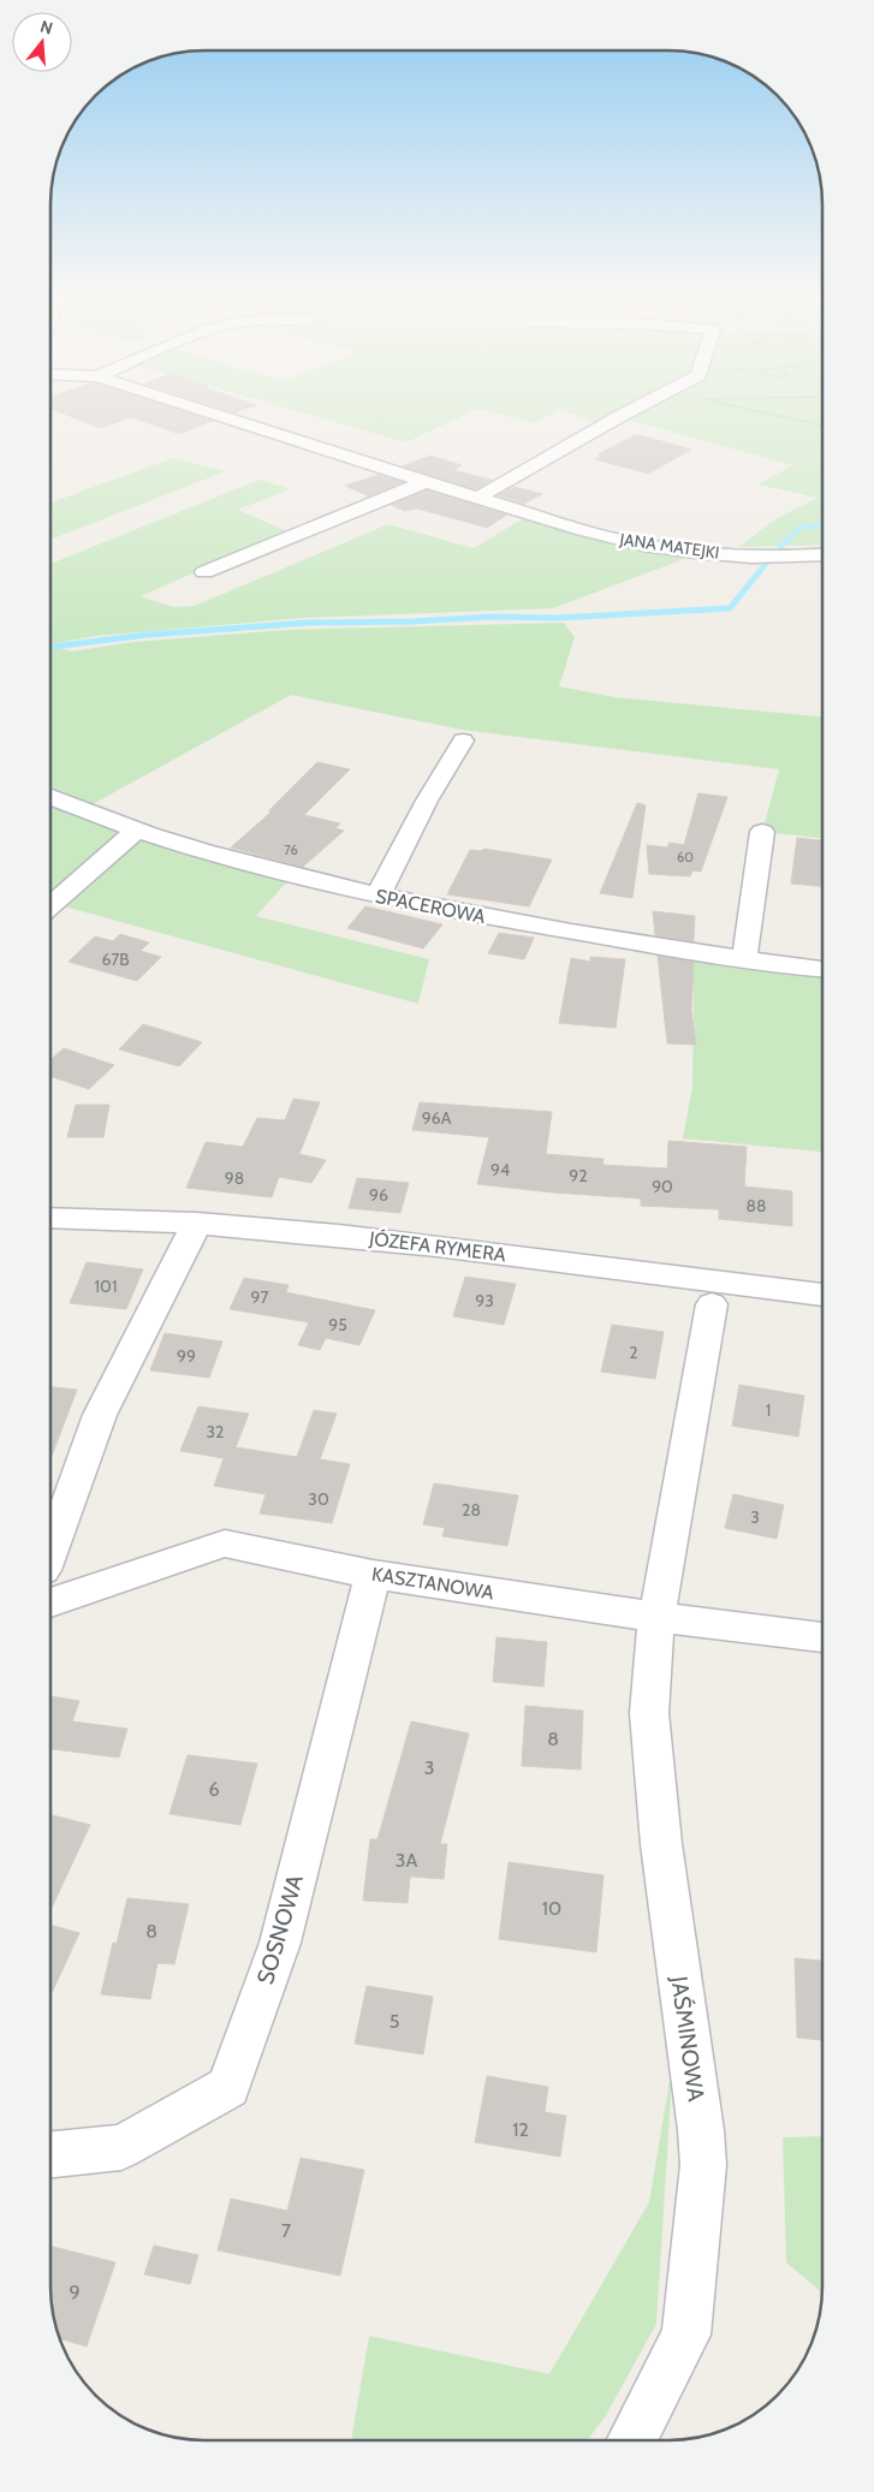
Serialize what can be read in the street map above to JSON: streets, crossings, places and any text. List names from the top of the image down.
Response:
{
  "streets": {
    "street": [
      "JANA MATEJKI",
      "SPACEROWA",
      "JÓZEFA RYMERA",
      "KASZTANOWA",
      "SOSNOWA",
      "JAŚMINOWA"
    ]
  },
  "crossings": [
    ["KASZTANOWA", "SOSNOWA"],
    ["KASZTANOWA", "JAŚMINOWA"]
  ],
  "house_numbers": [
    "76",
    "60",
    "67B",
    "96A",
    "94",
    "92",
    "98",
    "90",
    "96",
    "88",
    "101",
    "97",
    "93",
    "95",
    "2",
    "99",
    "1",
    "32",
    "30",
    "28",
    "3",
    "8",
    "3",
    "6",
    "3A",
    "10",
    "8",
    "5",
    "12",
    "7",
    "9"
  ],
  "north": "top"
}
